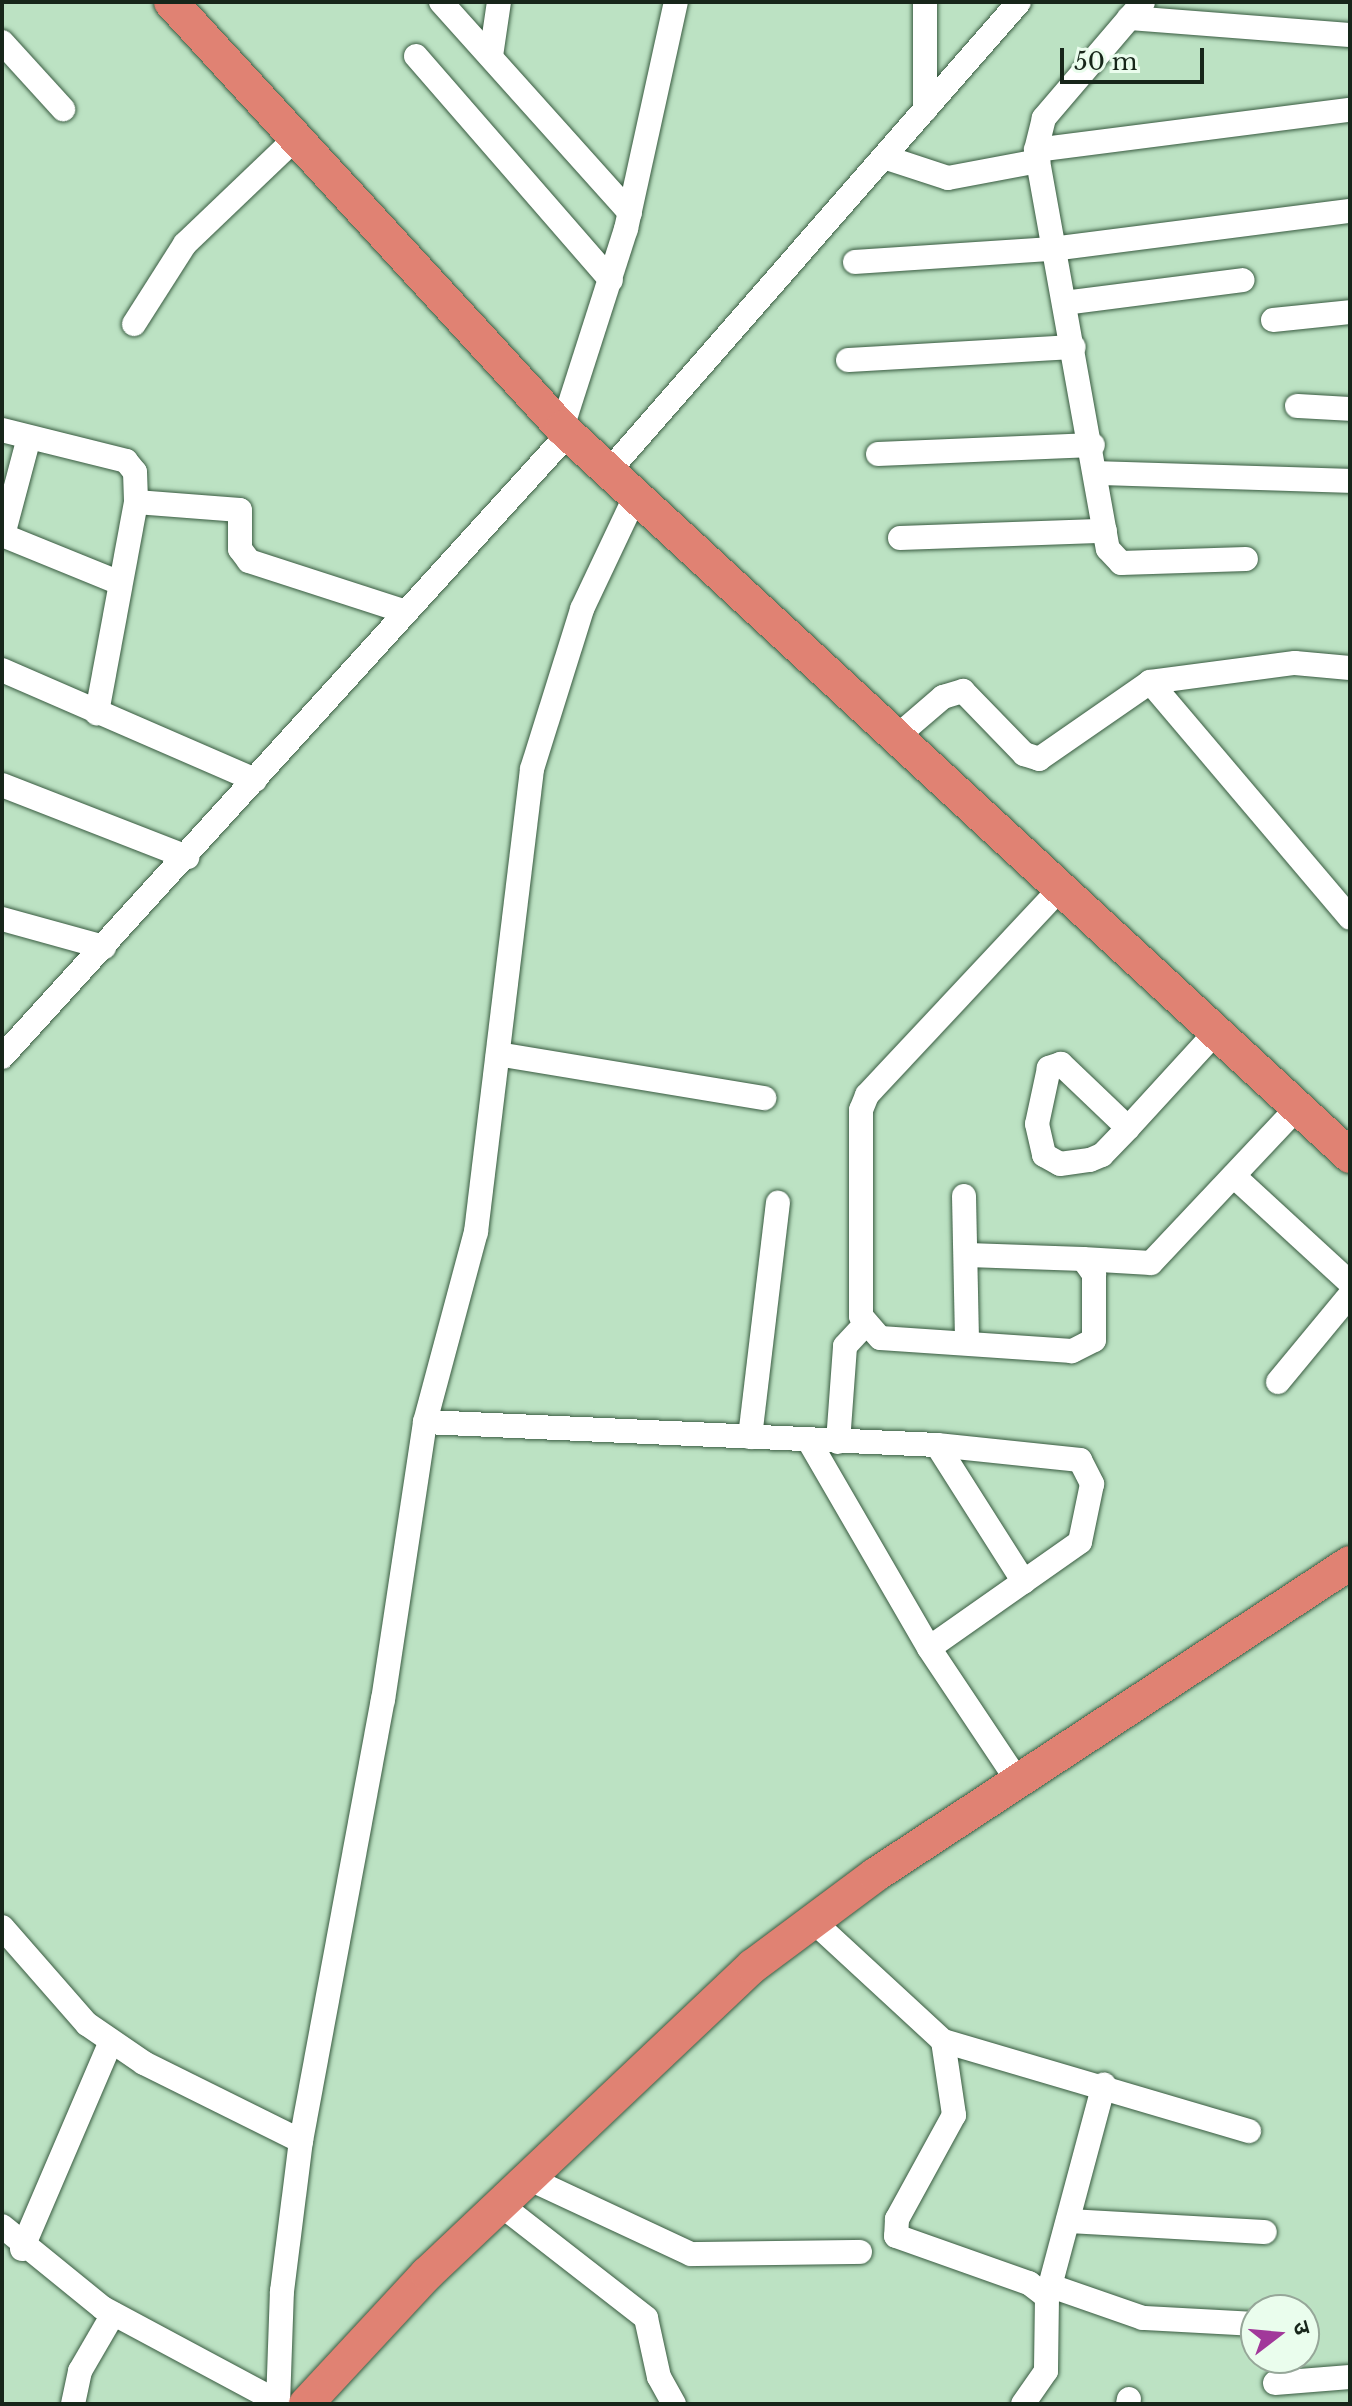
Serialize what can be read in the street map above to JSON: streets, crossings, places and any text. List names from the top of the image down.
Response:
{
  "scale_bar": "50 m",
  "north": "right"
}
